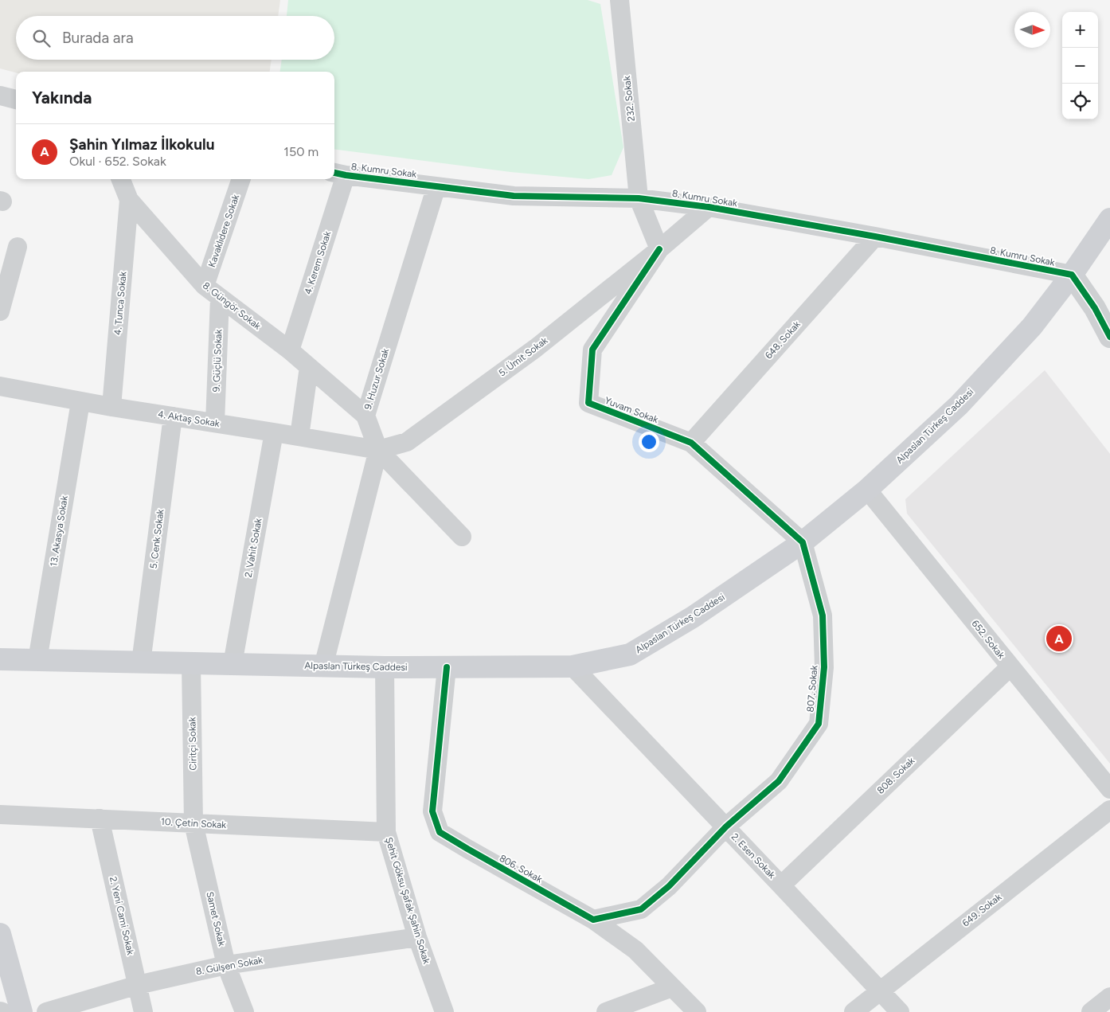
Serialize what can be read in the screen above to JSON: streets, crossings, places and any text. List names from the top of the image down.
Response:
{
  "streets": {
    "main road": ["Alpaslan Türkeş Caddesi"],
    "street": [
      "232. Sokak",
      "8. Kumru Sokak",
      "Kavaklıdere Sokak",
      "4. Kerem Sokak",
      "4. Tunca Sokak",
      "8. Güngör Sokak",
      "648. Sokak",
      "5. Ümit Sokak",
      "9. Güçlü Sokak",
      "9. Huzur Sokak",
      "Yuvam Sokak",
      "4. Aktaş Sokak",
      "13. Akasya Sokak",
      "5. Cenk Sokak",
      "2. Vahit Sokak",
      "652. Sokak",
      "807. Sokak",
      "Ciritçi Sokak",
      "808. Sokak",
      "10. Çetin Sokak",
      "2. Esen Sokak",
      "806. Sokak",
      "Şehit Göksu Şafak Şahin Sokak",
      "649. Sokak",
      "2. Yeni Cami Sokak",
      "Samet Sokak",
      "8. Gülşen Sokak"
    ]
  },
  "crossings": [
    ["232. Sokak", "8. Kumru Sokak"],
    ["232. Sokak", "5. Ümit Sokak"],
    ["232. Sokak", "Yuvam Sokak"],
    ["8. Kumru Sokak", "4. Kerem Sokak"],
    ["8. Kumru Sokak", "648. Sokak"],
    ["8. Kumru Sokak", "9. Huzur Sokak"],
    ["8. Kumru Sokak", "Alpaslan Türkeş Caddesi"],
    ["Kavaklıdere Sokak", "8. Güngör Sokak"],
    ["4. Kerem Sokak", "8. Güngör Sokak"],
    ["4. Tunca Sokak", "8. Güngör Sokak"],
    ["4. Tunca Sokak", "4. Aktaş Sokak"],
    ["8. Güngör Sokak", "9. Güçlü Sokak"],
    ["8. Güngör Sokak", "9. Huzur Sokak"],
    ["648. Sokak", "Yuvam Sokak"],
    ["5. Ümit Sokak", "9. Huzur Sokak"],
    ["5. Ümit Sokak", "Yuvam Sokak"],
    ["5. Ümit Sokak", "4. Aktaş Sokak"],
    ["9. Güçlü Sokak", "4. Aktaş Sokak"],
    ["9. Huzur Sokak", "4. Aktaş Sokak"],
    ["Yuvam Sokak", "Alpaslan Türkeş Caddesi"],
    ["Yuvam Sokak", "807. Sokak"],
    ["4. Aktaş Sokak", "13. Akasya Sokak"],
    ["4. Aktaş Sokak", "5. Cenk Sokak"],
    ["4. Aktaş Sokak", "2. Vahit Sokak"],
    ["Alpaslan Türkeş Caddesi", "13. Akasya Sokak"],
    ["Alpaslan Türkeş Caddesi", "5. Cenk Sokak"],
    ["Alpaslan Türkeş Caddesi", "2. Vahit Sokak"],
    ["Alpaslan Türkeş Caddesi", "652. Sokak"],
    ["Alpaslan Türkeş Caddesi", "807. Sokak"],
    ["Alpaslan Türkeş Caddesi", "Ciritçi Sokak"],
    ["Alpaslan Türkeş Caddesi", "2. Esen Sokak"],
    ["Alpaslan Türkeş Caddesi", "806. Sokak"],
    ["Alpaslan Türkeş Caddesi", "Şehit Göksu Şafak Şahin Sokak"],
    ["652. Sokak", "808. Sokak"],
    ["807. Sokak", "2. Esen Sokak"],
    ["Ciritçi Sokak", "10. Çetin Sokak"],
    ["Ciritçi Sokak", "Samet Sokak"],
    ["808. Sokak", "2. Esen Sokak"],
    ["10. Çetin Sokak", "Şehit Göksu Şafak Şahin Sokak"],
    ["10. Çetin Sokak", "2. Yeni Cami Sokak"],
    ["10. Çetin Sokak", "Samet Sokak"],
    ["2. Esen Sokak", "649. Sokak"],
    ["Şehit Göksu Şafak Şahin Sokak", "8. Gülşen Sokak"],
    ["2. Yeni Cami Sokak", "8. Gülşen Sokak"],
    ["Samet Sokak", "8. Gülşen Sokak"]
  ],
  "north": "right",
  "page": {
    "map_buttons": ["+", "−"],
    "search": "Burada ara",
    "heading": "Yakında",
    "list": [
      {
        "mark": "A",
        "name": "Şahin Yılmaz İlkokulu",
        "note": "Okul · 652. Sokak",
        "value": "150 m"
      }
    ],
    "pins": "A"
  }
}
